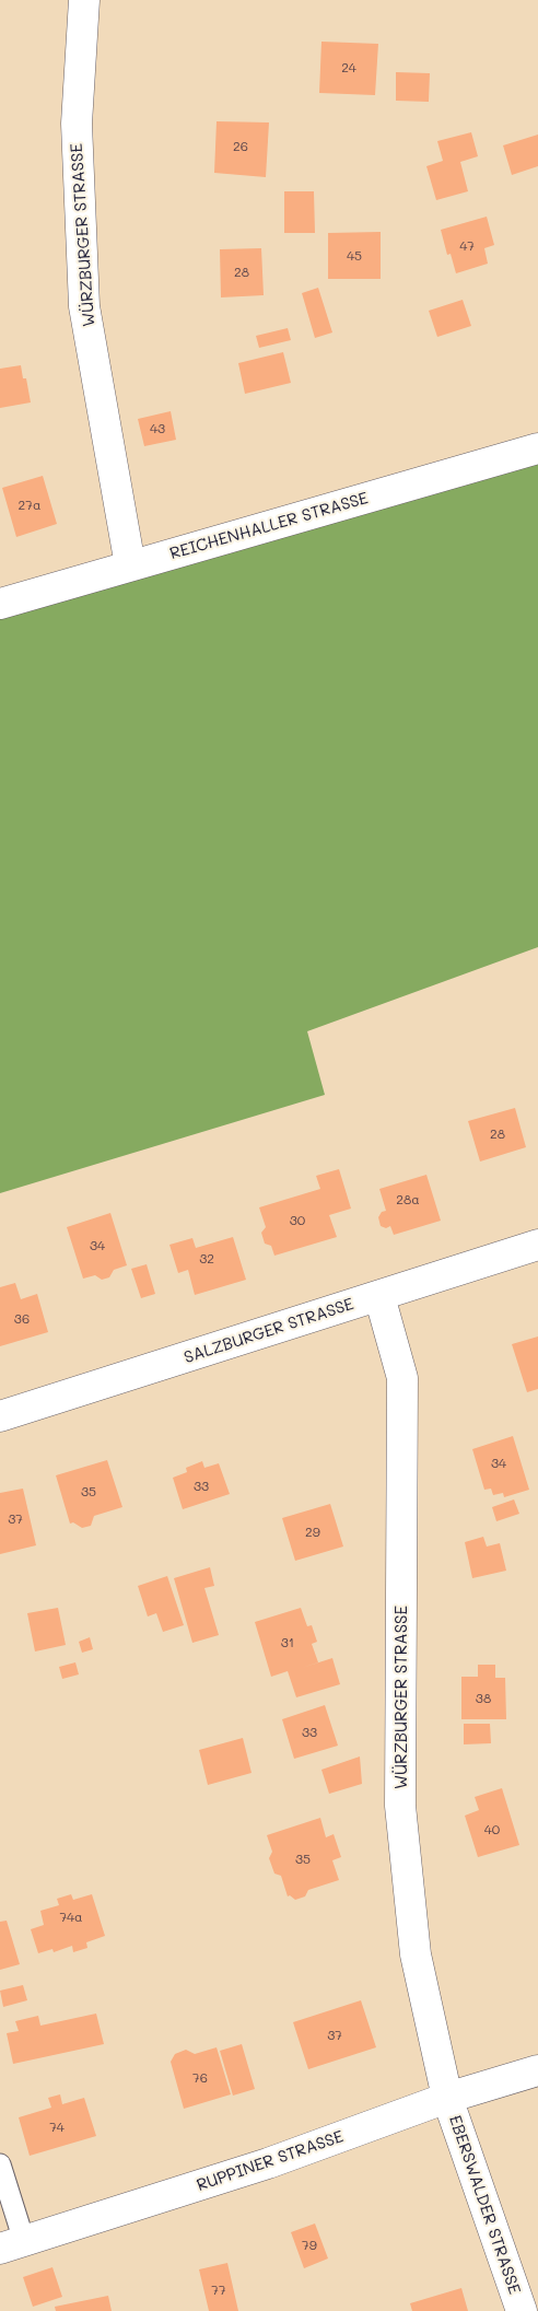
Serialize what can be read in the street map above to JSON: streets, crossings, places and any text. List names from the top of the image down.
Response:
{
  "streets": {
    "street": [
      "WÜRZBURGER STRASSE",
      "REICHENHALLER STRASSE",
      "SALZBURGER STRASSE",
      "RUPPINER STRASSE",
      "EBERSWALDER STRASSE"
    ]
  },
  "crossings": [
    ["WÜRZBURGER STRASSE", "REICHENHALLER STRASSE"],
    ["WÜRZBURGER STRASSE", "SALZBURGER STRASSE"],
    ["WÜRZBURGER STRASSE", "RUPPINER STRASSE"],
    ["WÜRZBURGER STRASSE", "EBERSWALDER STRASSE"],
    ["RUPPINER STRASSE", "EBERSWALDER STRASSE"]
  ],
  "house_numbers": [
    "24",
    "26",
    "47",
    "45",
    "28",
    "43",
    "27a",
    "28",
    "28a",
    "30",
    "34",
    "32",
    "36",
    "34",
    "33",
    "35",
    "37",
    "29",
    "31",
    "38",
    "33",
    "40",
    "35",
    "74a",
    "37",
    "76",
    "74",
    "79",
    "77"
  ]
}
